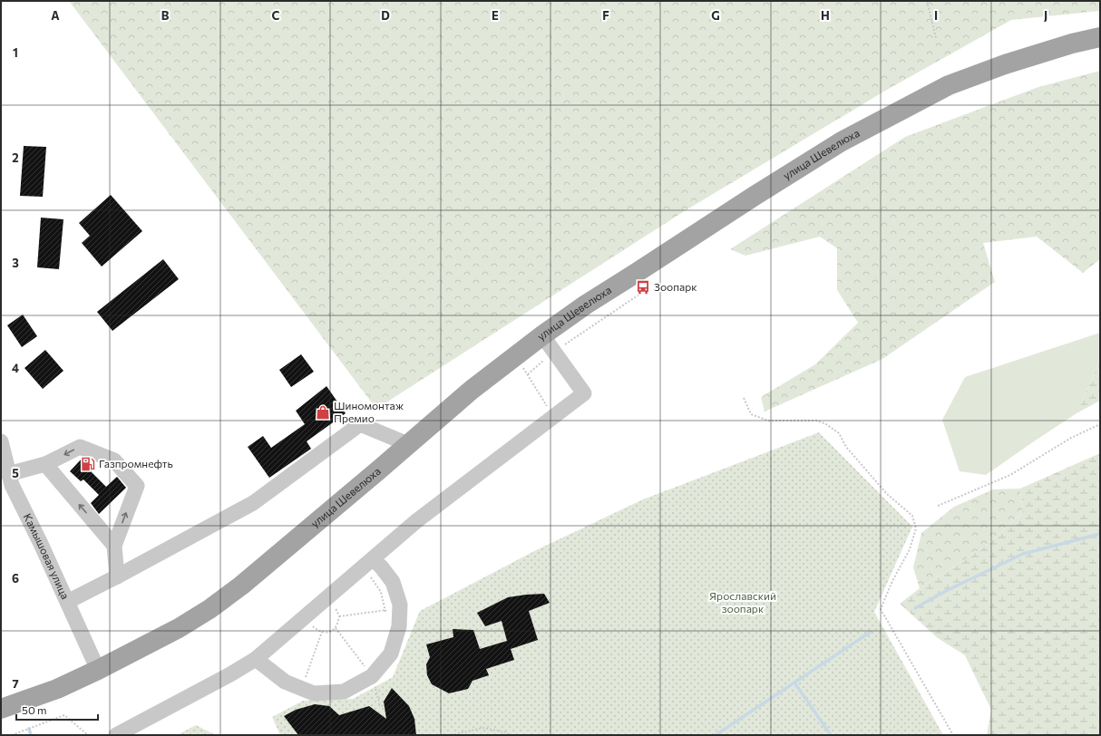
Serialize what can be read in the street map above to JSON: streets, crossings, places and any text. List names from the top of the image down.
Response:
{
  "streets": {
    "main road": ["улица Шевелюха"],
    "street": ["Камышовая улица"]
  },
  "crossings": [
    ["улица Шевелюха", "Камышовая улица"]
  ],
  "parks": ["Ярославский зоопарк"],
  "places": {
    "bus stop": ["Зоопарк"],
    "shop": ["Шиномонтаж Премио"],
    "fuel station": ["Газпромнефть"]
  },
  "scale_bar": "50 m",
  "grid": {
    "columns": [
      "A",
      "B",
      "C",
      "D",
      "E",
      "F",
      "G",
      "H",
      "I",
      "J"
    ],
    "rows": [
      "1",
      "2",
      "3",
      "4",
      "5",
      "6",
      "7"
    ]
  }
}
